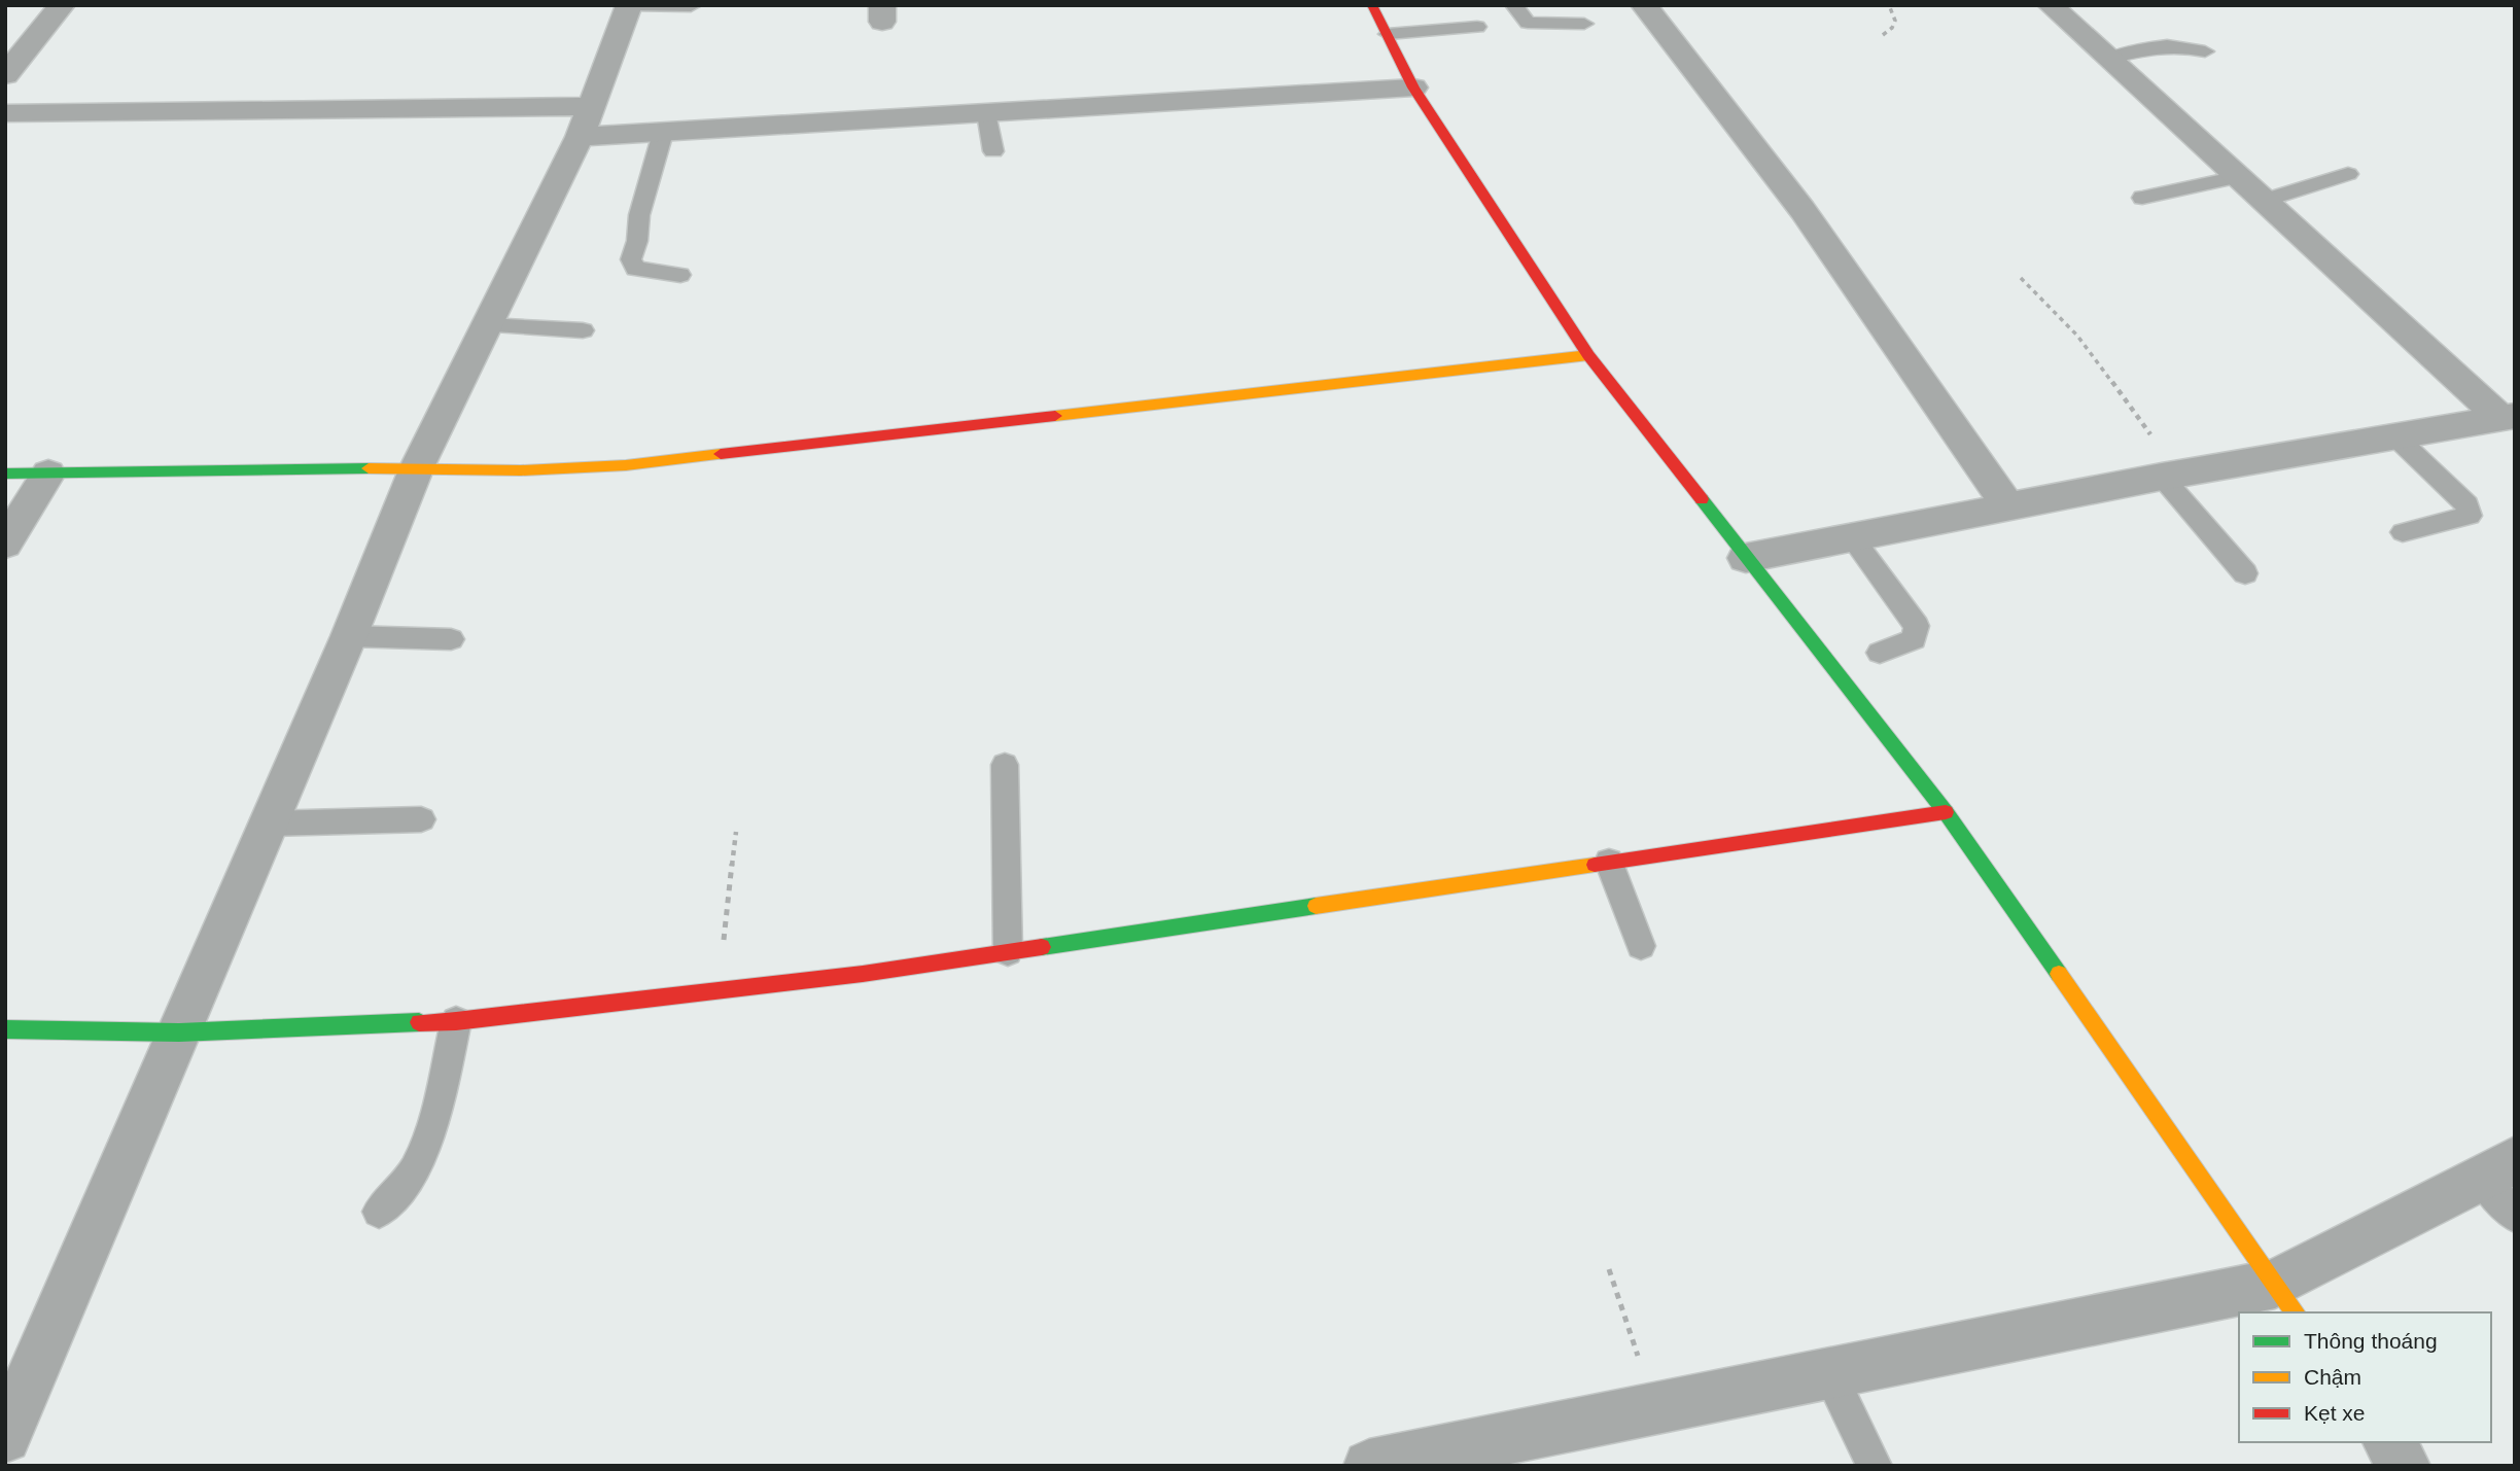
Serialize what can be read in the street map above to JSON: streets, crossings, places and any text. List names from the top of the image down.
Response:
{
  "legend": ["Thông thoáng", "Chậm", "Kẹt xe"]
}
